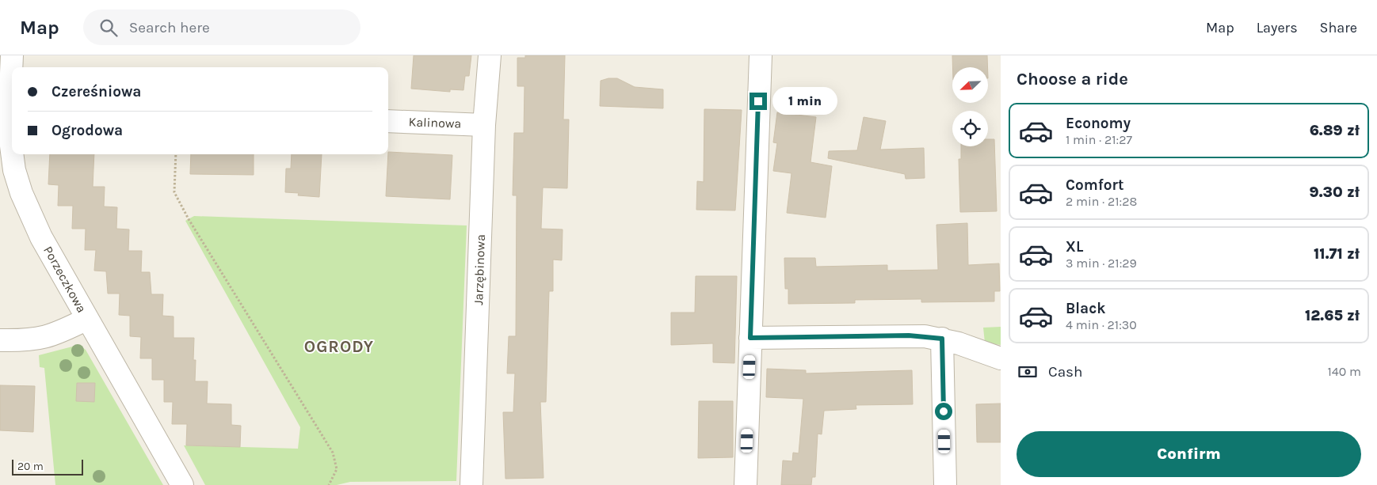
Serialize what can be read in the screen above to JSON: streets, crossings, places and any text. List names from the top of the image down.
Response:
{
  "streets": {
    "street": ["Kalinowa", "Jarzębinowa", "Porzeczkowa"]
  },
  "crossings": [
    ["Kalinowa", "Jarzębinowa"]
  ],
  "districts": ["OGRODY"],
  "scale_bar": "20 m",
  "north": "bottom left",
  "page": {
    "header": "Map",
    "search": "Search here",
    "nav": ["Map", "Layers", "Share"],
    "heading": "Choose a ride",
    "banner": ["Czereśniowa", "Ogrodowa"],
    "bubble": "1 min",
    "list": [
      {
        "name": "Economy",
        "note": "1 min · 21:27",
        "value": "6.89 zł"
      },
      {
        "name": "Comfort",
        "note": "2 min · 21:28",
        "value": "9.30 zł"
      },
      {
        "name": "XL",
        "note": "3 min · 21:29",
        "value": "11.71 zł"
      },
      {
        "name": "Black",
        "note": "4 min · 21:30",
        "value": "12.65 zł"
      }
    ],
    "pay": ["Cash", "140 m"],
    "buttons": "Confirm",
    "scale": "20 m"
  }
}
